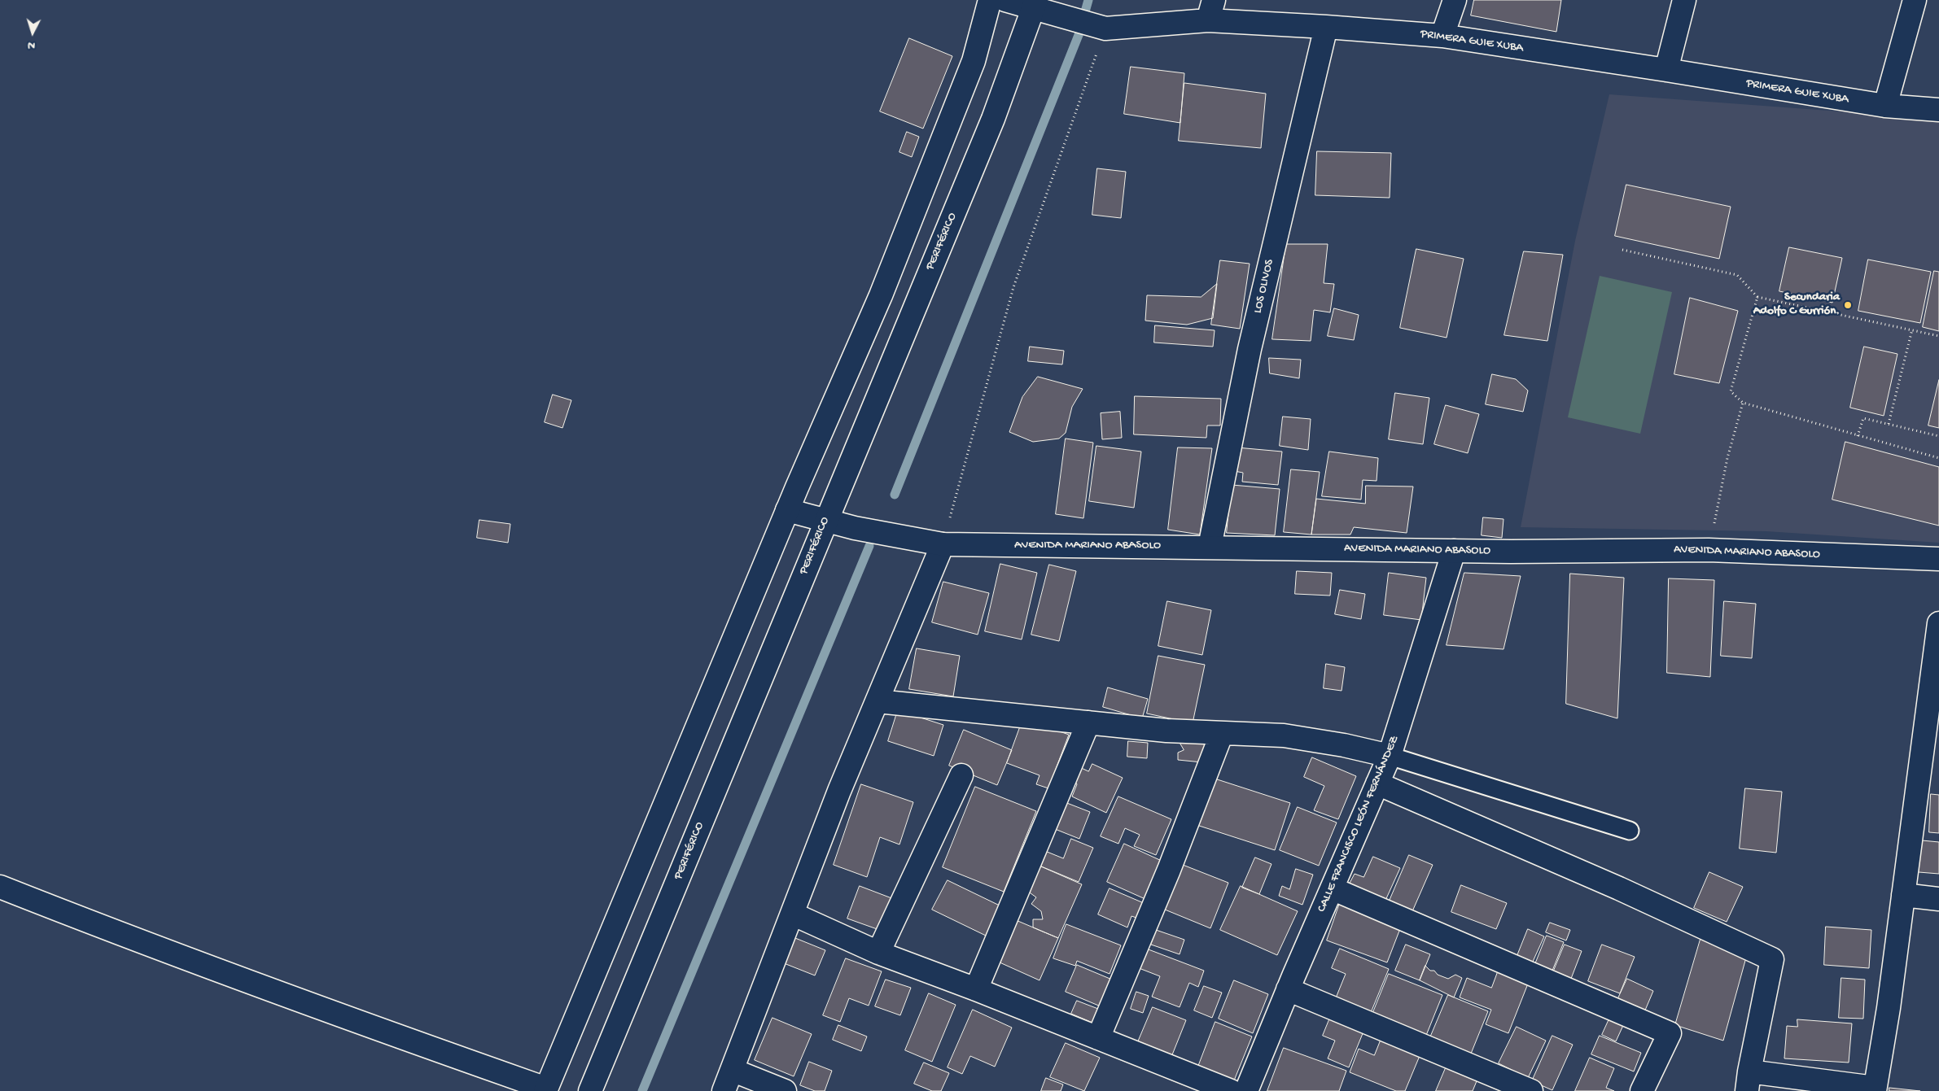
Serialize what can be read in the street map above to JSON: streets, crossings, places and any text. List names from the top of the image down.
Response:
{
  "streets": {
    "street": [
      "PRIMERA GUIE XUBA",
      "PERIFÉRICO",
      "LOS OLIVOS",
      "AVENIDA MARIANO ABASOLO",
      "CALLE FRANCISCO LEÓN FERNÁNDEZ"
    ]
  },
  "crossings": [
    ["PRIMERA GUIE XUBA", "PERIFÉRICO"],
    ["PRIMERA GUIE XUBA", "LOS OLIVOS"],
    ["PERIFÉRICO", "AVENIDA MARIANO ABASOLO"],
    ["LOS OLIVOS", "AVENIDA MARIANO ABASOLO"],
    ["AVENIDA MARIANO ABASOLO", "CALLE FRANCISCO LEÓN FERNÁNDEZ"]
  ],
  "places": ["Secundaria Adolfo C Gurrión."],
  "north": "bottom"
}
